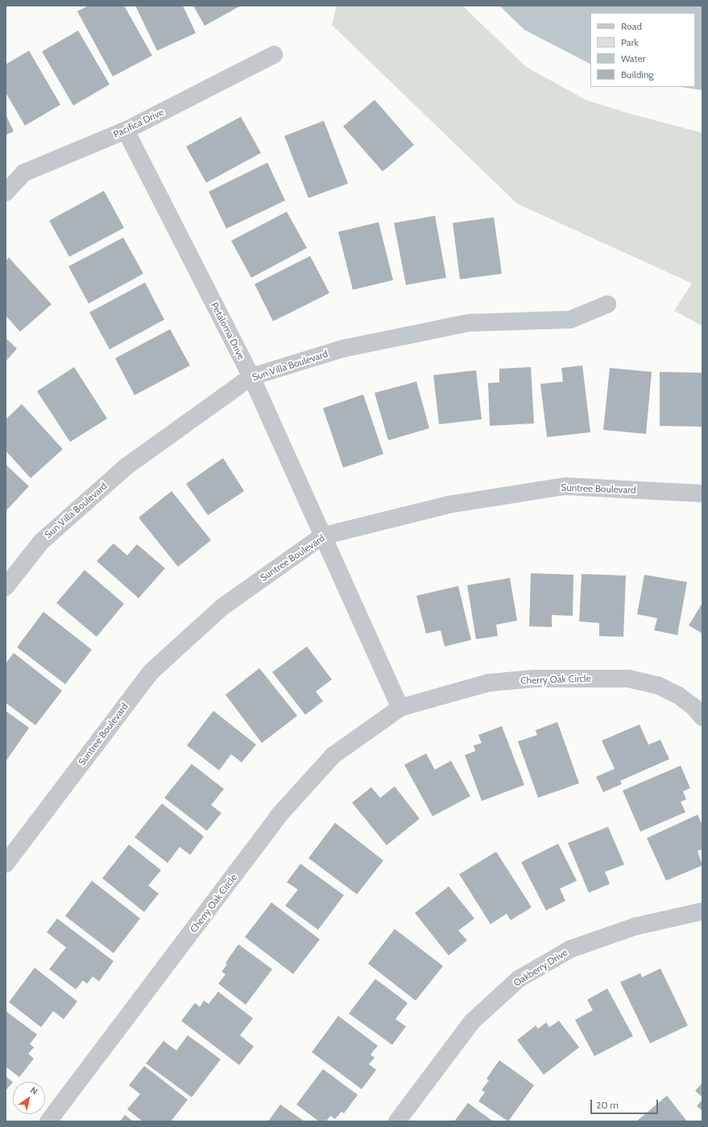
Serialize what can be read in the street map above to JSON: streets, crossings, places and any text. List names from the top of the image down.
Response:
{
  "streets": {
    "street": [
      "Pacifica Drive",
      "Petaloma Drive",
      "Sun Villa Boulevard",
      "Suntree Boulevard",
      "Cherry Oak Circle",
      "Oakberry Drive"
    ]
  },
  "crossings": [
    ["Pacifica Drive", "Petaloma Drive"],
    ["Petaloma Drive", "Sun Villa Boulevard"],
    ["Petaloma Drive", "Suntree Boulevard"]
  ],
  "legend": [
    "Road",
    "Park",
    "Water",
    "Building"
  ],
  "scale_bar": "20 m",
  "north": "top right"
}
